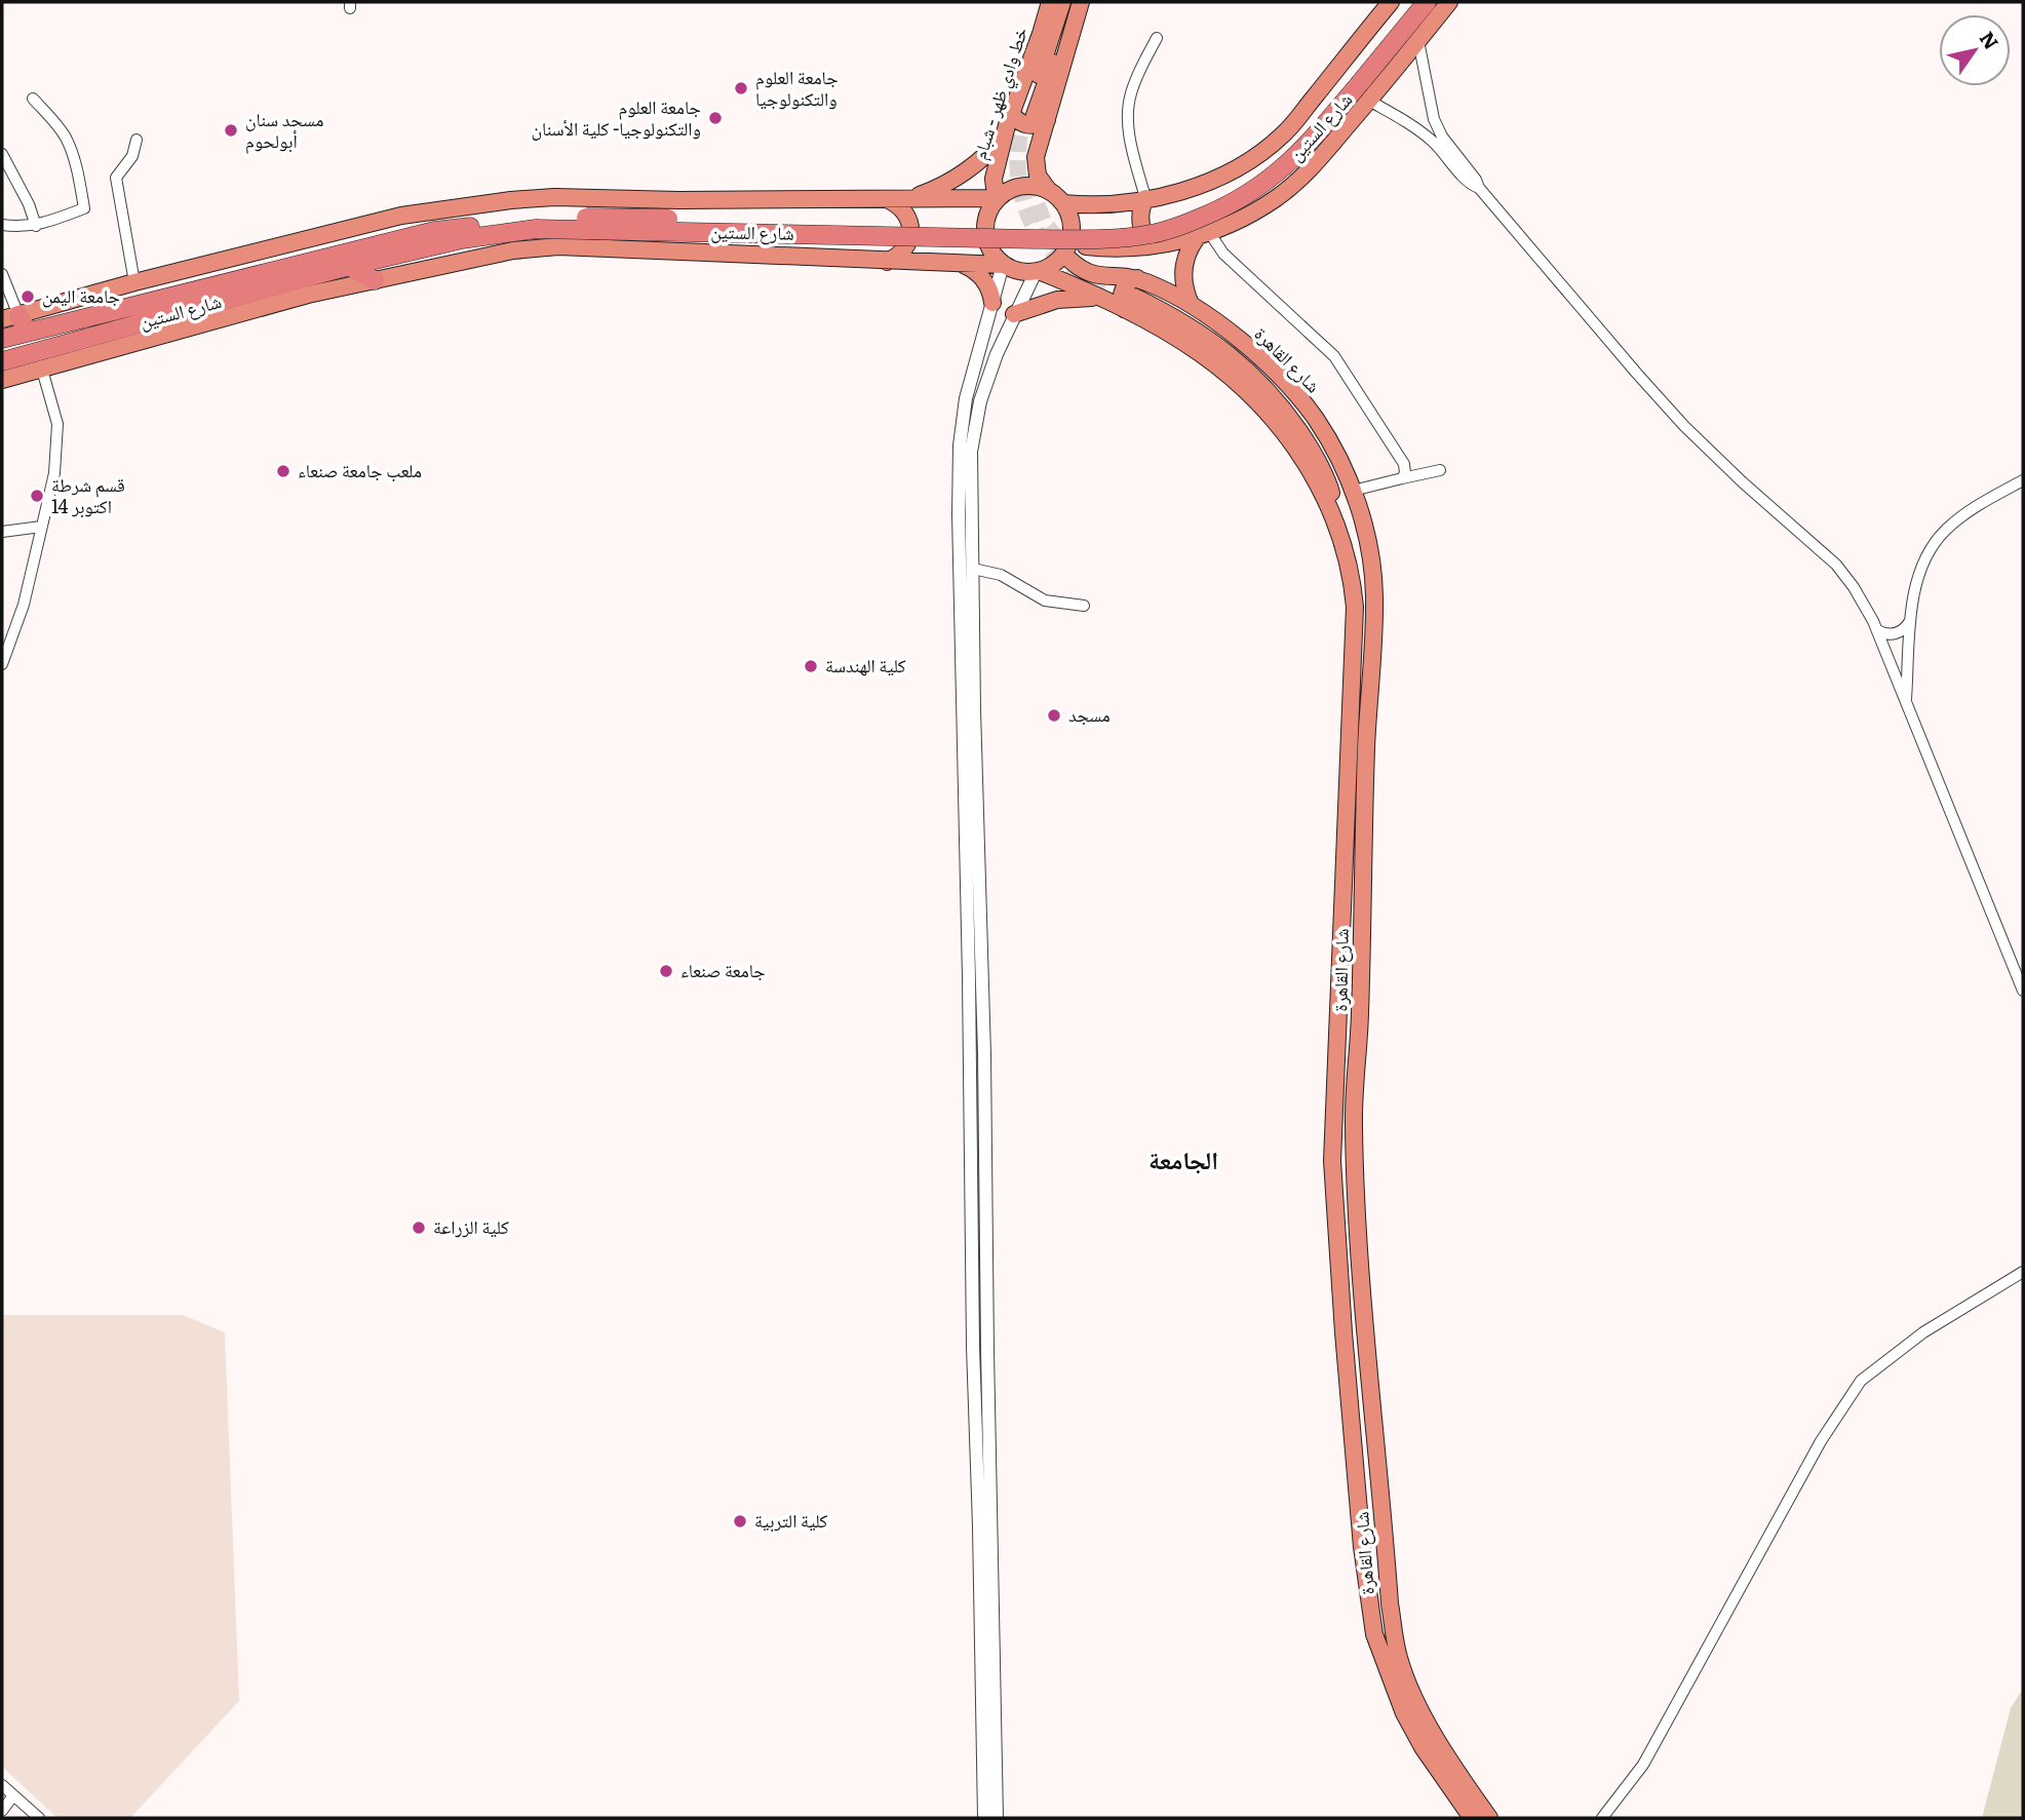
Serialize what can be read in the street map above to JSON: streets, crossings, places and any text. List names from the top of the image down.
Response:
{
  "streets": {
    "highway": ["شارع الستين"],
    "main road": ["خط وادي ظهر - شبام", "شارع القاهرة"]
  },
  "crossings": [
    ["خط وادي ظهر - شبام", "شارع الستين"],
    ["خط وادي ظهر - شبام", "شارع القاهرة"],
    ["شارع الستين", "شارع القاهرة"]
  ],
  "districts": ["الجامعة"],
  "places": [
    "جامعة العلوم والتكنولوجيا",
    "جامعة العلوم والتكنولوجيا- كلية الأسنان",
    "مسجد سنان أبولحوم",
    "جامعة اليمن",
    "ملعب جامعة صنعاء",
    "قسم شرطة 14 اكتوبر",
    "كلية الهندسة",
    "مسجد",
    "جامعة صنعاء",
    "كلية الزراعة",
    "كلية التربية"
  ],
  "north": "top right"
}
